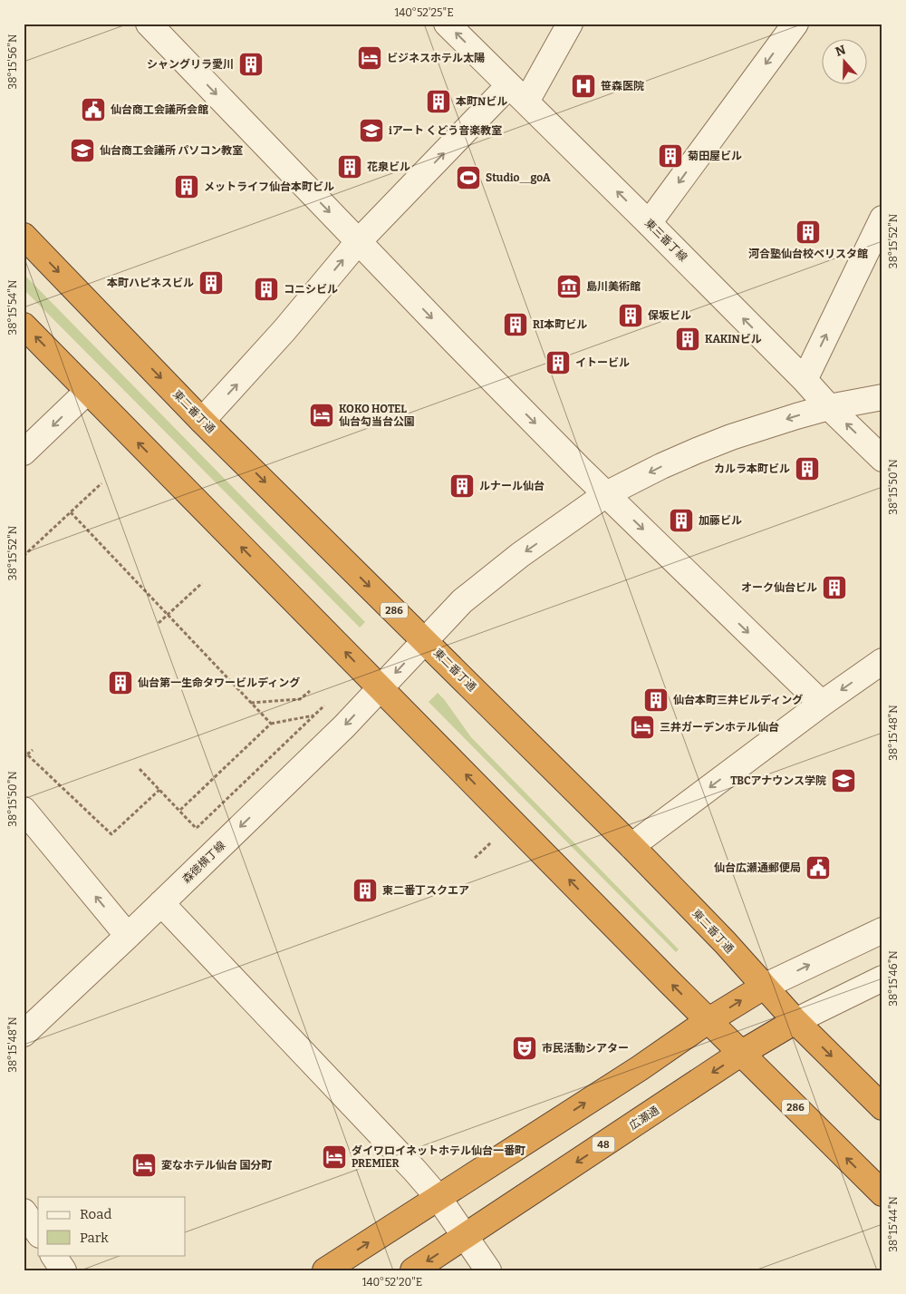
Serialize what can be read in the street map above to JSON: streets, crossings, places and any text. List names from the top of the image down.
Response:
{
  "streets": {
    "highway": [
      "東二番丁通",
      "286",
      "広瀬通",
      "48"
    ],
    "street": ["東三番丁線", "森徳横丁線"]
  },
  "crossings": [
    ["東三番丁線", "森徳横丁線"],
    ["東二番丁通", "森徳横丁線"],
    ["東二番丁通", "広瀬通"],
    ["286", "森徳横丁線"],
    ["286", "広瀬通"]
  ],
  "one_way": ["森徳横丁線", "広瀬通"],
  "places": {
    "hotel": [
      "ビジネスホテル太陽",
      "KOKO HOTEL 仙台勾当台公園",
      "三井ガーデンホテル仙台",
      "ダイワロイネットホテル仙台一番町 PREMIER",
      "変なホテル仙台 国分町"
    ],
    "building": [
      "シャングリラ愛川",
      "本町Nビル",
      "菊田屋ビル",
      "花泉ビル",
      "メットライフ仙台本町ビル",
      "河合塾仙台校ベリスタ館",
      "本町ハピネスビル",
      "コニシビル",
      "保坂ビル",
      "RI本町ビル",
      "KAKINビル",
      "イトービル",
      "カルラ本町ビル",
      "ルナール仙台",
      "加藤ビル",
      "オーク仙台ビル",
      "仙台第一生命タワービルディング",
      "仙台本町三井ビルディング",
      "東二番丁スクエア"
    ],
    "hospital": ["笹森医院"],
    "public building": ["仙台商工会議所会館", "仙台広瀬通郵便局"],
    "school or university": ["iアート くどう音楽教室", "仙台商工会議所 パソコン教室", "TBCアナウンス学院"],
    "sports": ["Studio＿goA"],
    "museum": ["島川美術館"],
    "theatre": ["市民活動シアター"]
  },
  "legend": ["Road", "Park"],
  "north": "top",
  "coordinates": [
    "140°52'25\"E",
    "38°15'56\"N",
    "38°15'52\"N",
    "38°15'54\"N",
    "38°15'50\"N",
    "38°15'48\"N",
    "38°15'46\"N",
    "38°15'44\"N",
    "140°52'20\"E"
  ]
}
